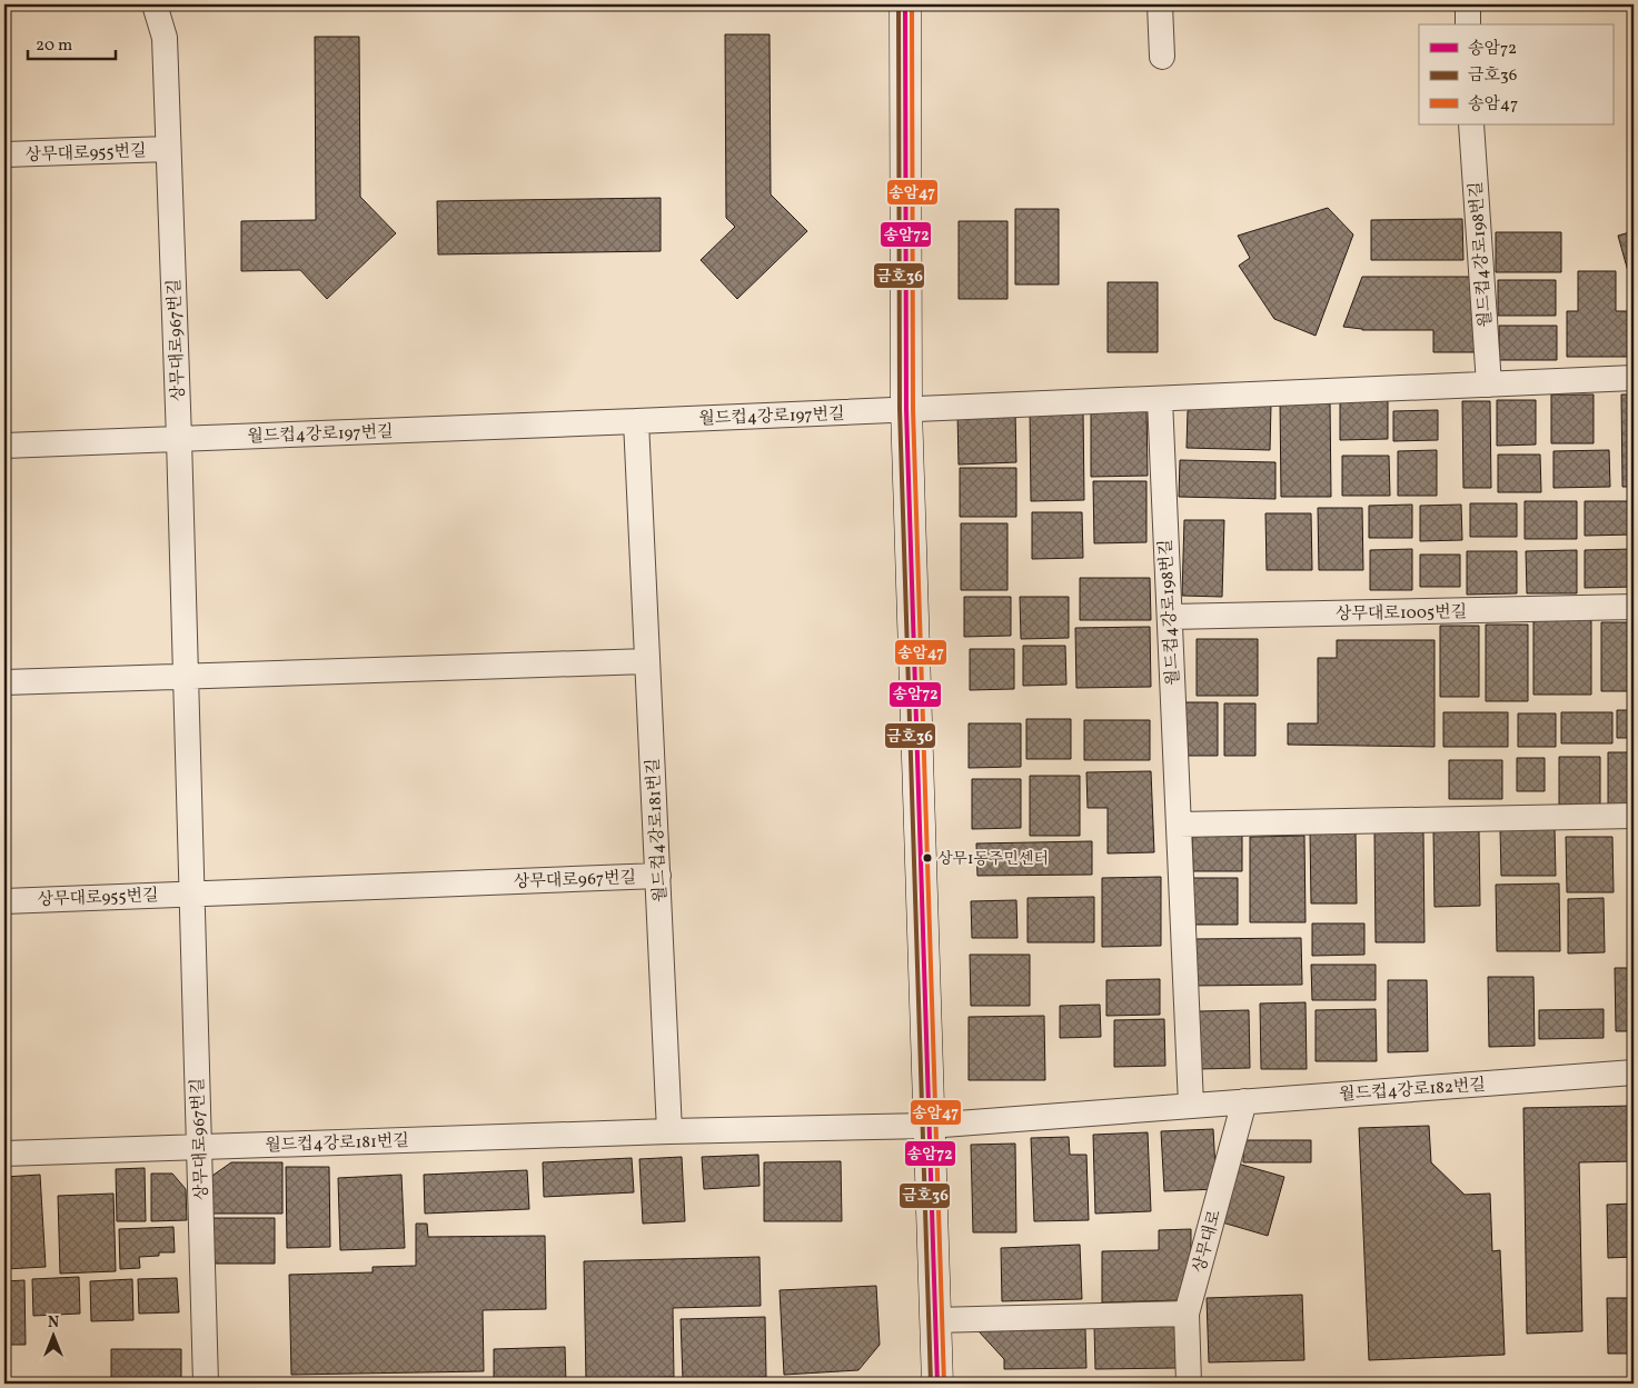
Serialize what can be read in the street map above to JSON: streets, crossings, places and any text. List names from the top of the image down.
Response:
{
  "streets": {
    "street": [
      "상무대로955번길",
      "월드컵4강로198번길",
      "상무대로967번길",
      "월드컵4강로197번길",
      "상무대로1005번길",
      "월드컵4강로181번길",
      "월드컵4강로182번길",
      "상무대로"
    ]
  },
  "crossings": [
    ["상무대로955번길", "상무대로967번길"],
    ["월드컵4강로198번길", "상무대로1005번길"],
    ["상무대로967번길", "월드컵4강로197번길"],
    ["상무대로967번길", "월드컵4강로181번길"],
    ["월드컵4강로181번길", "월드컵4강로182번길"],
    ["월드컵4강로182번길", "상무대로"]
  ],
  "places": ["상무1동주민센터"],
  "lines": ["transit line 송암72", "transit line 금호36", "transit line 송암47"],
  "legend": ["송암72", "금호36", "송암47"],
  "scale_bar": "20 m",
  "north": "top"
}
